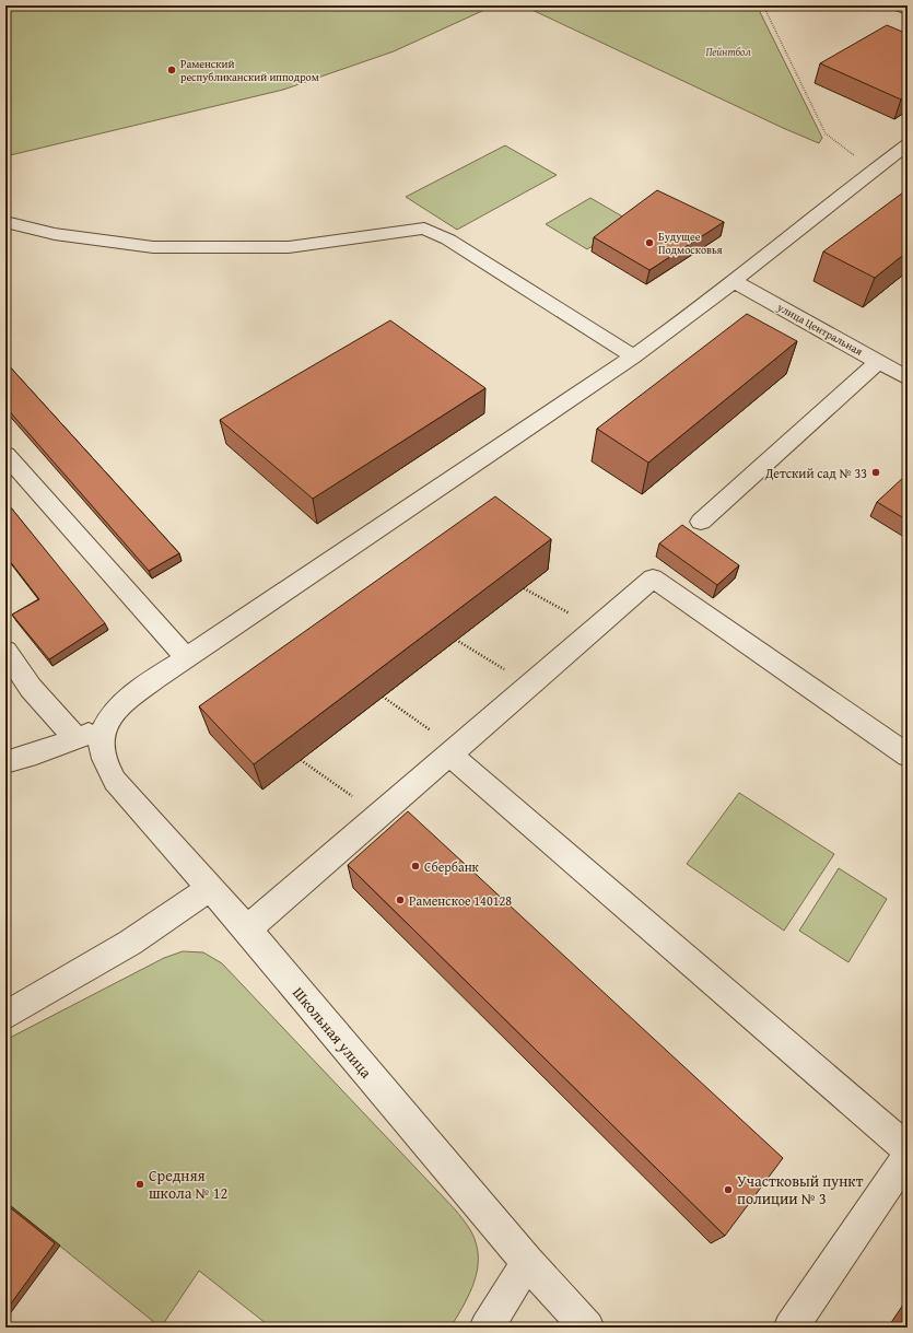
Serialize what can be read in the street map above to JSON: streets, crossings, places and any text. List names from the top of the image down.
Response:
{
  "streets": {
    "street": ["улица Центральная", "Школьная улица"]
  },
  "parks": ["Пейнтбол"],
  "places": [
    "Раменский республиканский ипподром",
    "Будущее Подмосковья",
    "Детский сад № 33",
    "Сбербанк",
    "Раменское 140128",
    "Средняя школа № 12",
    "Участковый пункт полиции № 3"
  ]
}
